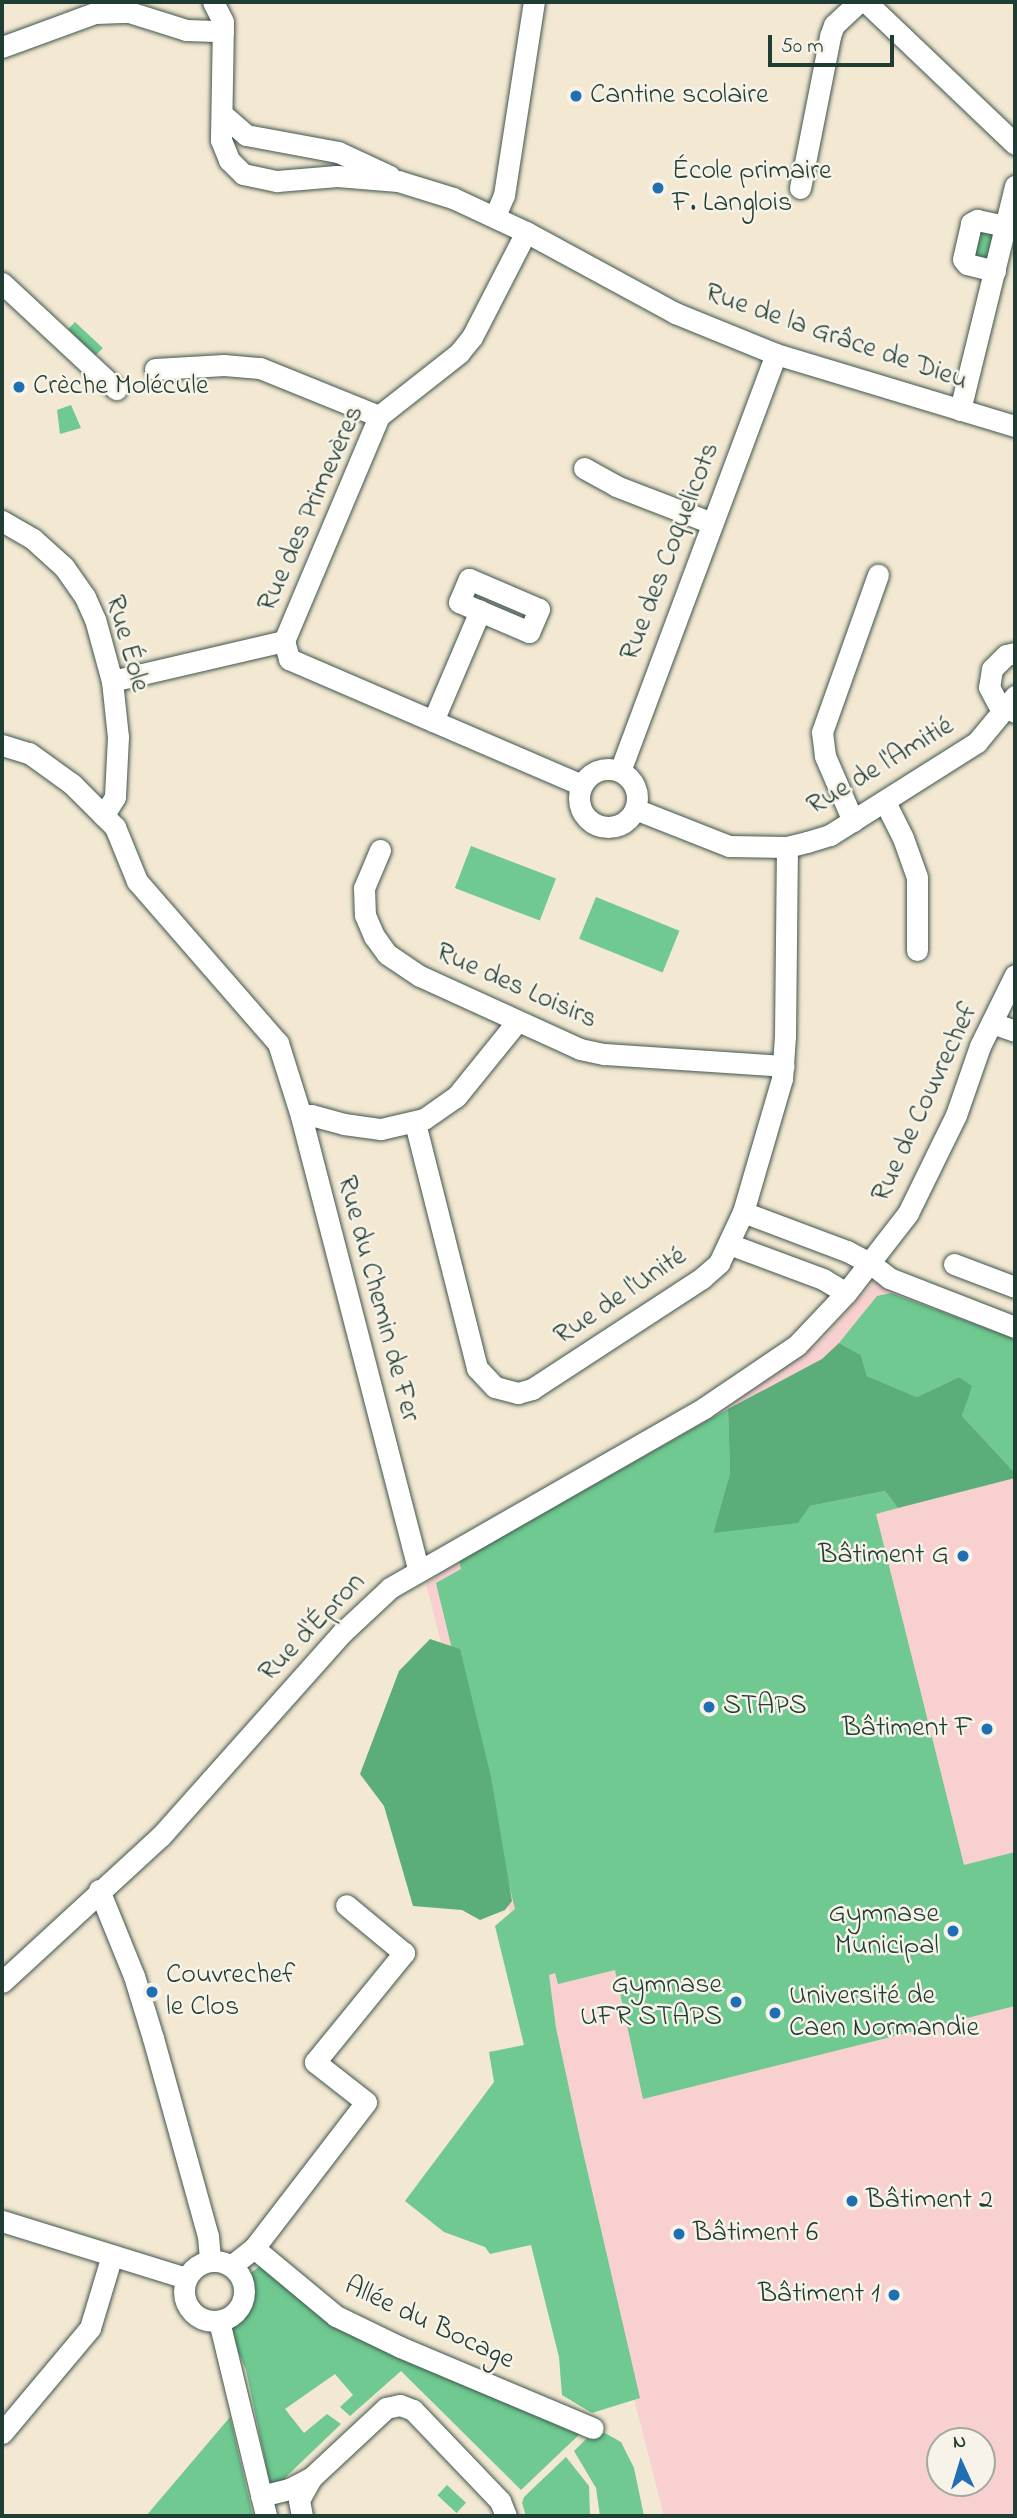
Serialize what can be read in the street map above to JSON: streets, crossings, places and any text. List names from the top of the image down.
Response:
{
  "streets": {
    "street": [
      "Rue de la Grâce de Dieu",
      "Rue des Primevères",
      "Rue des Coquelicots",
      "Rue Éole",
      "Rue de l'Amitié",
      "Rue des Loisirs",
      "Rue de Couvrechef",
      "Rue de l'Unité",
      "Rue du Chemin de Fer",
      "Rue d'Épron",
      "Allée du Bocage"
    ]
  },
  "crossings": [
    ["Rue de la Grâce de Dieu", "Rue des Primevères"],
    ["Rue de la Grâce de Dieu", "Rue des Coquelicots"],
    ["Rue des Primevères", "Rue Éole"],
    ["Rue des Coquelicots", "Rue de l'Amitié"],
    ["Rue Éole", "Rue du Chemin de Fer"],
    ["Rue de l'Amitié", "Rue de l'Unité"],
    ["Rue des Loisirs", "Rue de l'Unité"],
    ["Rue de Couvrechef", "Rue d'Épron"],
    ["Rue du Chemin de Fer", "Rue d'Épron"]
  ],
  "places": [
    "Cantine scolaire",
    "École primaire F. Langlois",
    "Crèche Molécule",
    "Bâtiment G",
    "STAPS",
    "Bâtiment F",
    "Gymnase Municipal",
    "Couvrechef le Clos",
    "Gymnase UFR STAPS",
    "Université de Caen Normandie",
    "Bâtiment 2",
    "Bâtiment 6",
    "Bâtiment 1"
  ],
  "scale_bar": "50 m",
  "north": "top"
}
